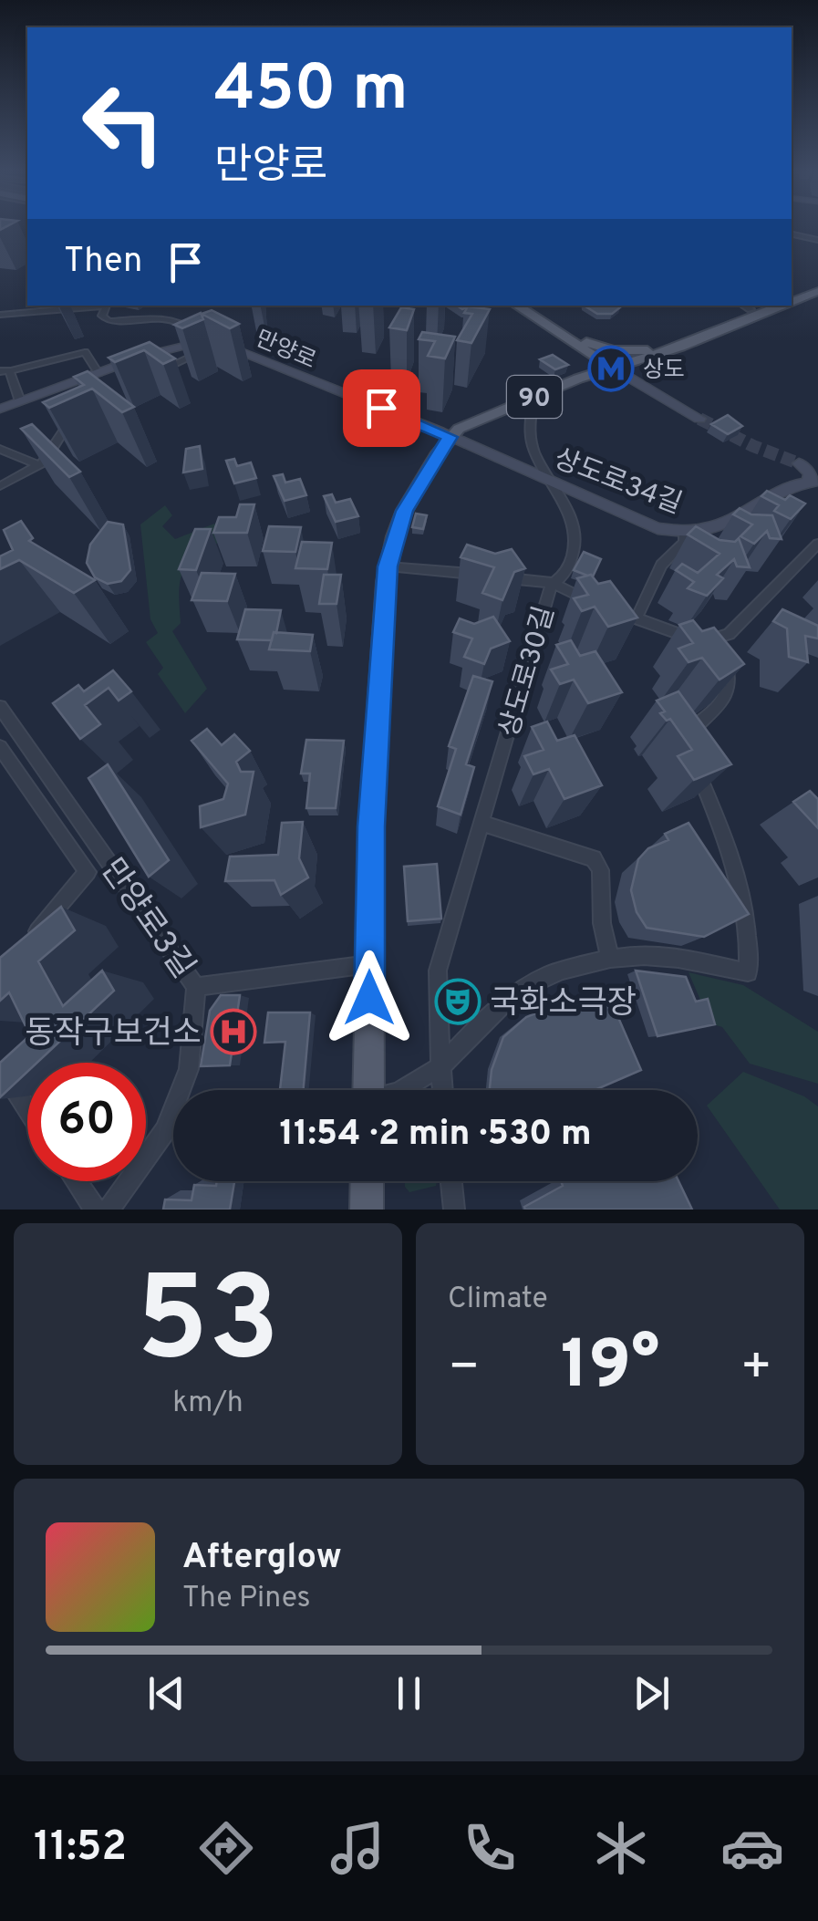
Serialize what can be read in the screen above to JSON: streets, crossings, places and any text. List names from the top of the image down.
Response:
{
  "streets": {
    "main road": ["90"],
    "street": [
      "만양로",
      "상도로34길",
      "상도로30길",
      "만양로3길"
    ]
  },
  "crossings": [
    ["만양로", "90"],
    ["만양로", "상도로34길"],
    ["90", "상도로34길"],
    ["90", "만양로3길"],
    ["상도로34길", "상도로30길"]
  ],
  "places": {
    "metro station": ["상도"],
    "theatre": ["국화소극장"],
    "hospital": ["동작구보건소"]
  },
  "page": {
    "turn": ["450 m", "만양로"],
    "then": "Then",
    "limit": "60",
    "trip": "11:54 · 2 min · 530 m",
    "tile": [
      ["53", "km/h"],
      "Climate"
    ],
    "heat": ["−", "19°", "+"],
    "song": ["Afterglow", "The Pines"],
    "tabs": "11:52"
  }
}
